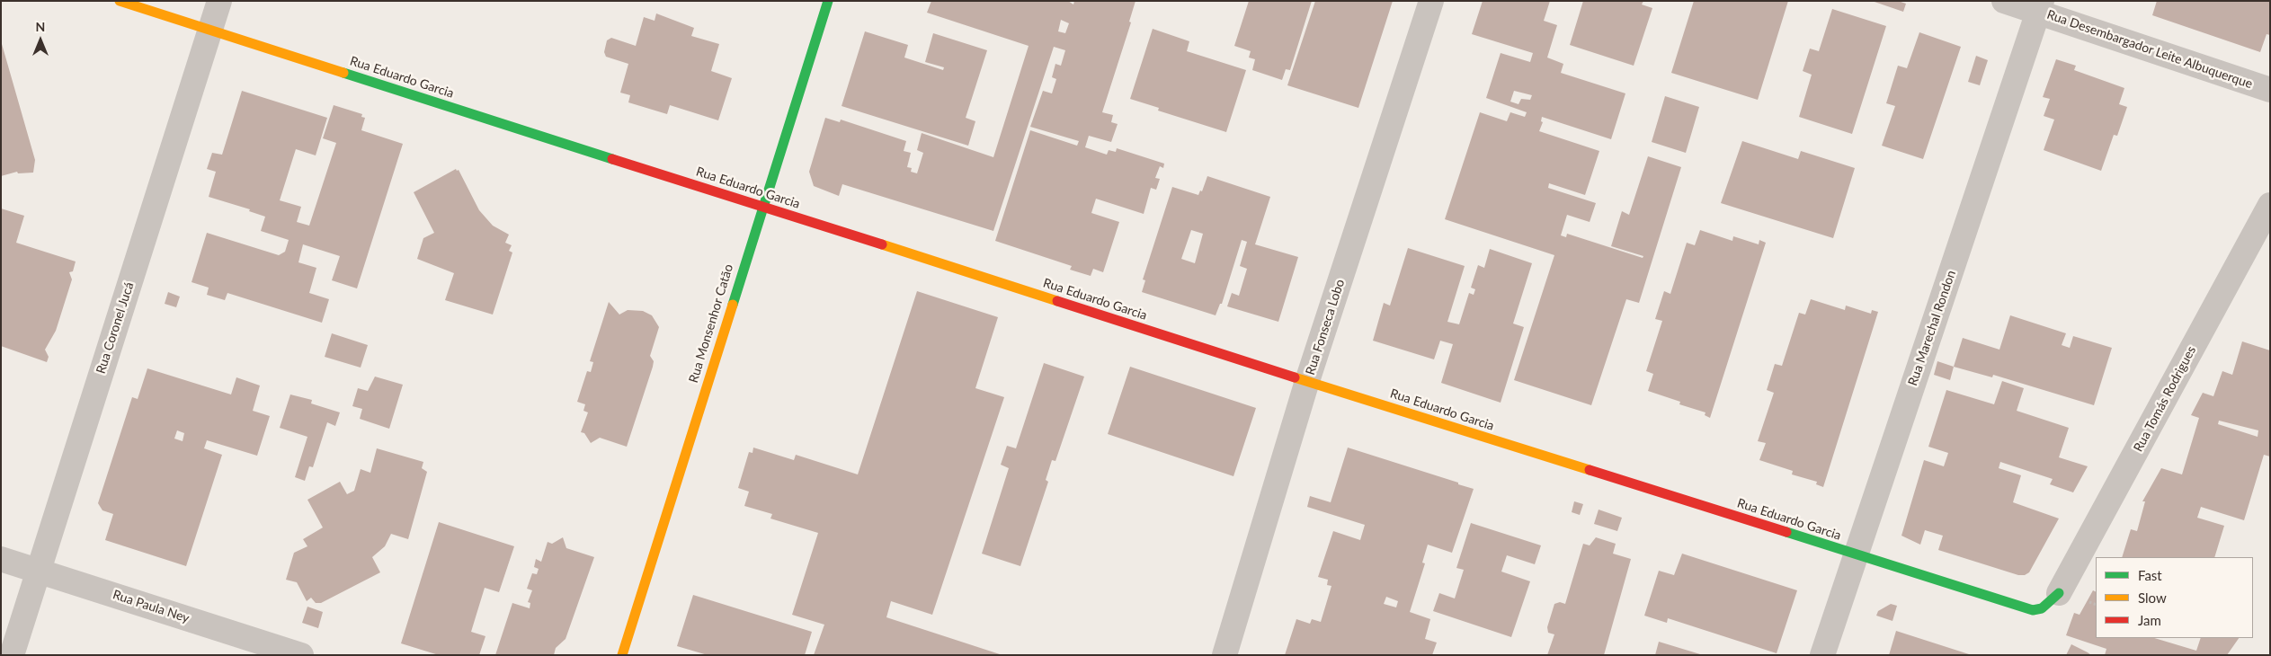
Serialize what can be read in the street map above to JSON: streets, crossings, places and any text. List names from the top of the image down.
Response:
{
  "streets": {
    "main road": ["Rua Eduardo Garcia", "Rua Monsenhor Catão"],
    "street": [
      "Rua Desembargador Leite Albuquerque",
      "Rua Fonseca Lobo",
      "Rua Coronel Jucá",
      "Rua Marechal Rondon",
      "Rua Tomás Rodrigues",
      "Rua Paula Ney"
    ]
  },
  "crossings": [
    ["Rua Desembargador Leite Albuquerque", "Rua Marechal Rondon"],
    ["Rua Eduardo Garcia", "Rua Monsenhor Catão"],
    ["Rua Eduardo Garcia", "Rua Fonseca Lobo"],
    ["Rua Eduardo Garcia", "Rua Coronel Jucá"],
    ["Rua Eduardo Garcia", "Rua Marechal Rondon"],
    ["Rua Eduardo Garcia", "Rua Tomás Rodrigues"],
    ["Rua Coronel Jucá", "Rua Paula Ney"]
  ],
  "legend": ["Fast", "Slow", "Jam"],
  "north": "top"
}
